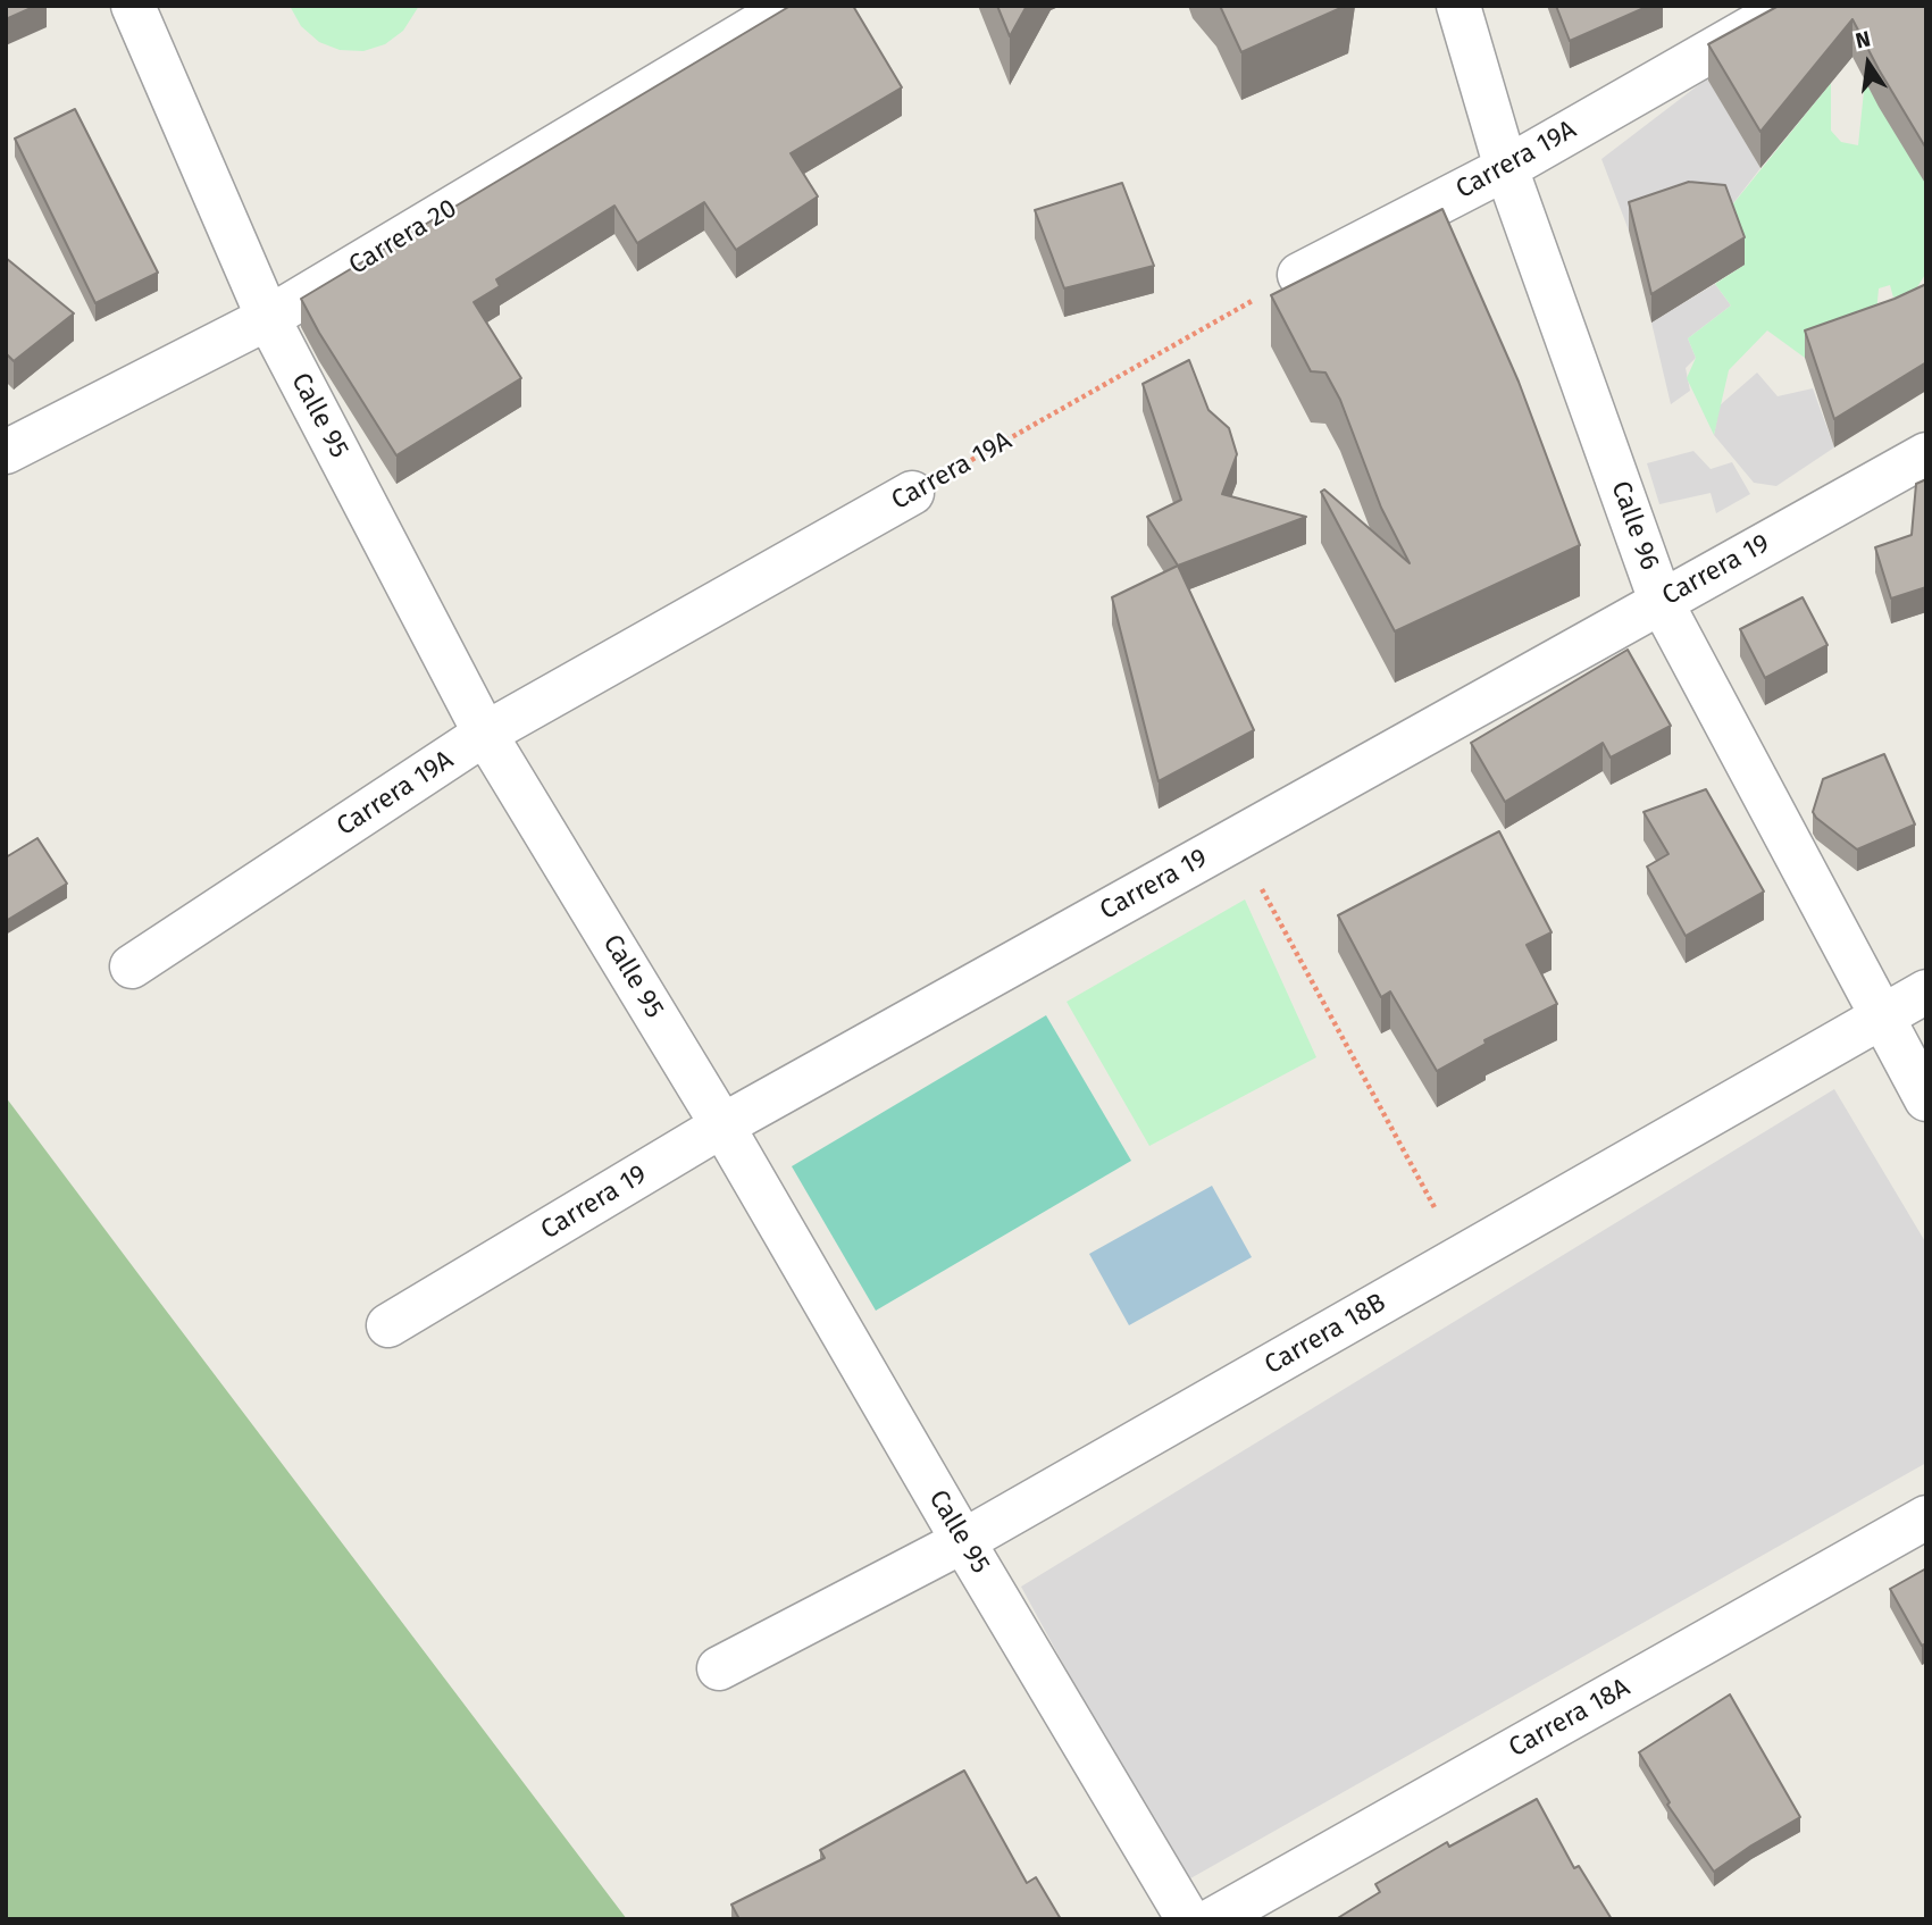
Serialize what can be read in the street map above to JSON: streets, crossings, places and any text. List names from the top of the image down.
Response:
{
  "streets": {
    "street": [
      "Carrera 19A",
      "Carrera 20",
      "Calle 95",
      "Calle 96",
      "Carrera 19",
      "Carrera 18B",
      "Carrera 18A"
    ]
  },
  "crossings": [
    ["Carrera 19A", "Calle 95"],
    ["Carrera 19A", "Calle 96"],
    ["Carrera 20", "Calle 95"],
    ["Calle 95", "Carrera 19"],
    ["Calle 95", "Carrera 18B"],
    ["Calle 96", "Carrera 19"],
    ["Calle 96", "Carrera 18B"]
  ],
  "north": "top"
}
